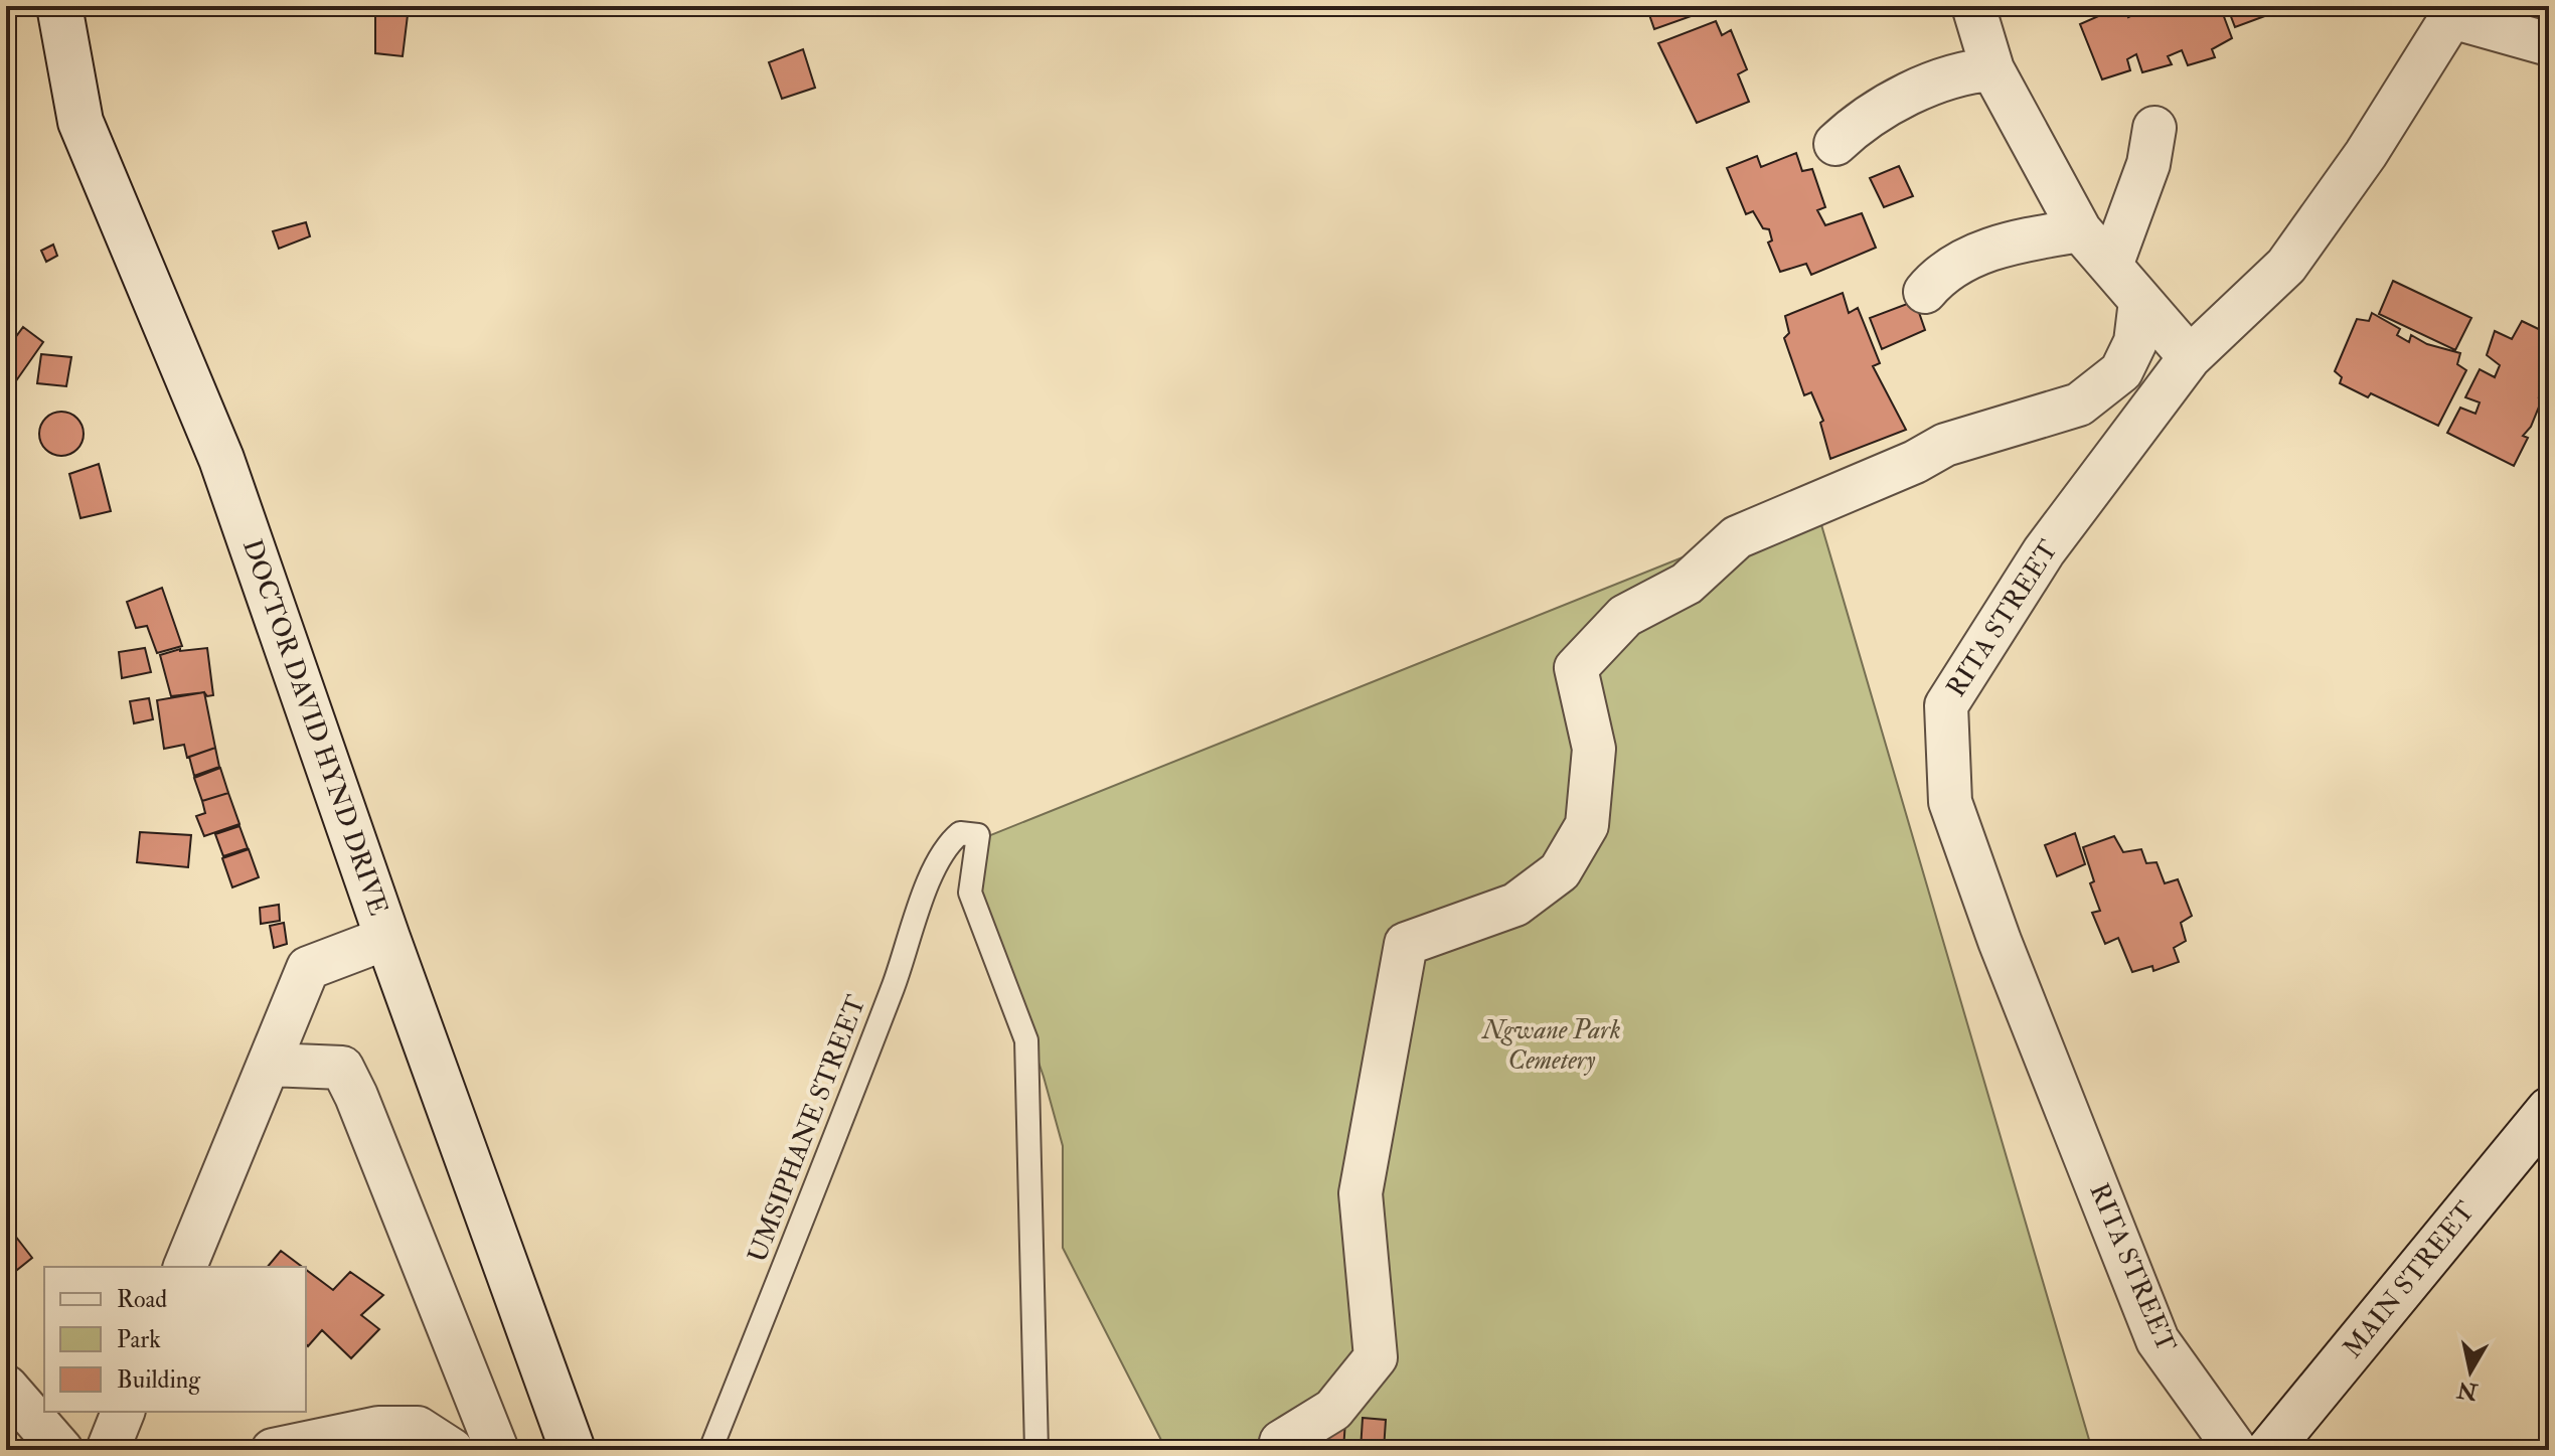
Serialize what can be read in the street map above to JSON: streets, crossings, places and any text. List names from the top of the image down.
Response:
{
  "streets": {
    "main road": ["DOCTOR DAVID HYND DRIVE", "MAIN STREET"],
    "street": ["RITA STREET"],
    "lane": ["UMSIPHANE STREET"]
  },
  "parks": ["Ngwane Park Cemetery"],
  "legend": ["Road", "Park", "Building"],
  "north": "bottom"
}
